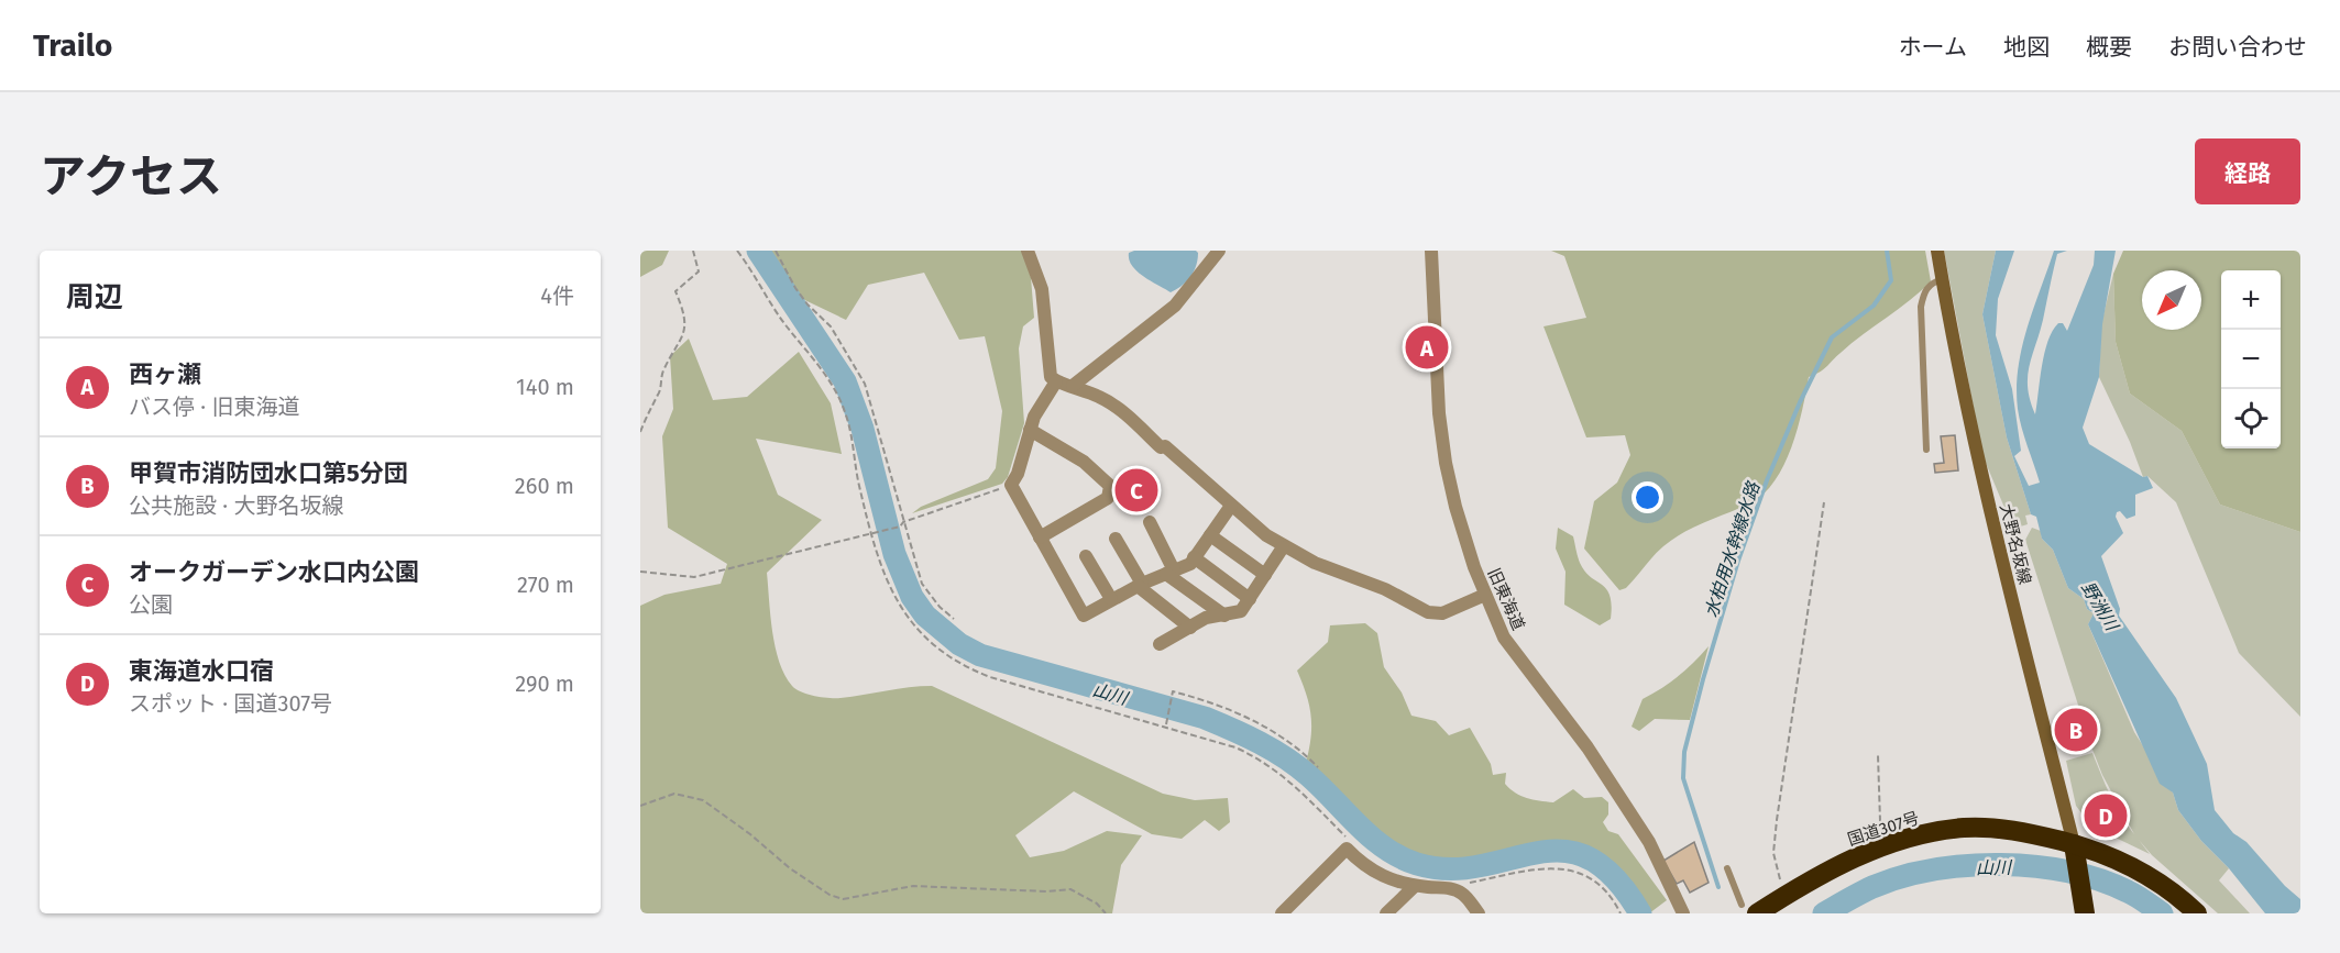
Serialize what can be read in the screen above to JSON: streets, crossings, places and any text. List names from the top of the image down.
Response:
{
  "streets": {
    "highway": ["国道307号"],
    "main road": ["大野名坂線"],
    "street": ["旧東海道"]
  },
  "crossings": [
    ["大野名坂線", "国道307号"]
  ],
  "water": ["水柏用水幹線水路", "野洲川", "山川"],
  "north": "bottom left",
  "page": {
    "header": "Trailo",
    "nav": [
      "ホーム",
      "地図",
      "概要",
      "お問い合わせ"
    ],
    "title": "アクセス",
    "buttons": "経路",
    "heading": ["周辺", "4件"],
    "map_buttons": ["+", "−"],
    "pins": [
      "A",
      "C",
      "B",
      "D"
    ],
    "list": [
      {
        "mark": "A",
        "name": "西ヶ瀬",
        "note": "バス停 · 旧東海道",
        "value": "140 m"
      },
      {
        "mark": "B",
        "name": "甲賀市消防団水口第5分団",
        "note": "公共施設 · 大野名坂線",
        "value": "260 m"
      },
      {
        "mark": "C",
        "name": "オークガーデン水口内公園",
        "note": "公園",
        "value": "270 m"
      },
      {
        "mark": "D",
        "name": "東海道水口宿",
        "note": "スポット · 国道307号",
        "value": "290 m"
      }
    ]
  }
}
